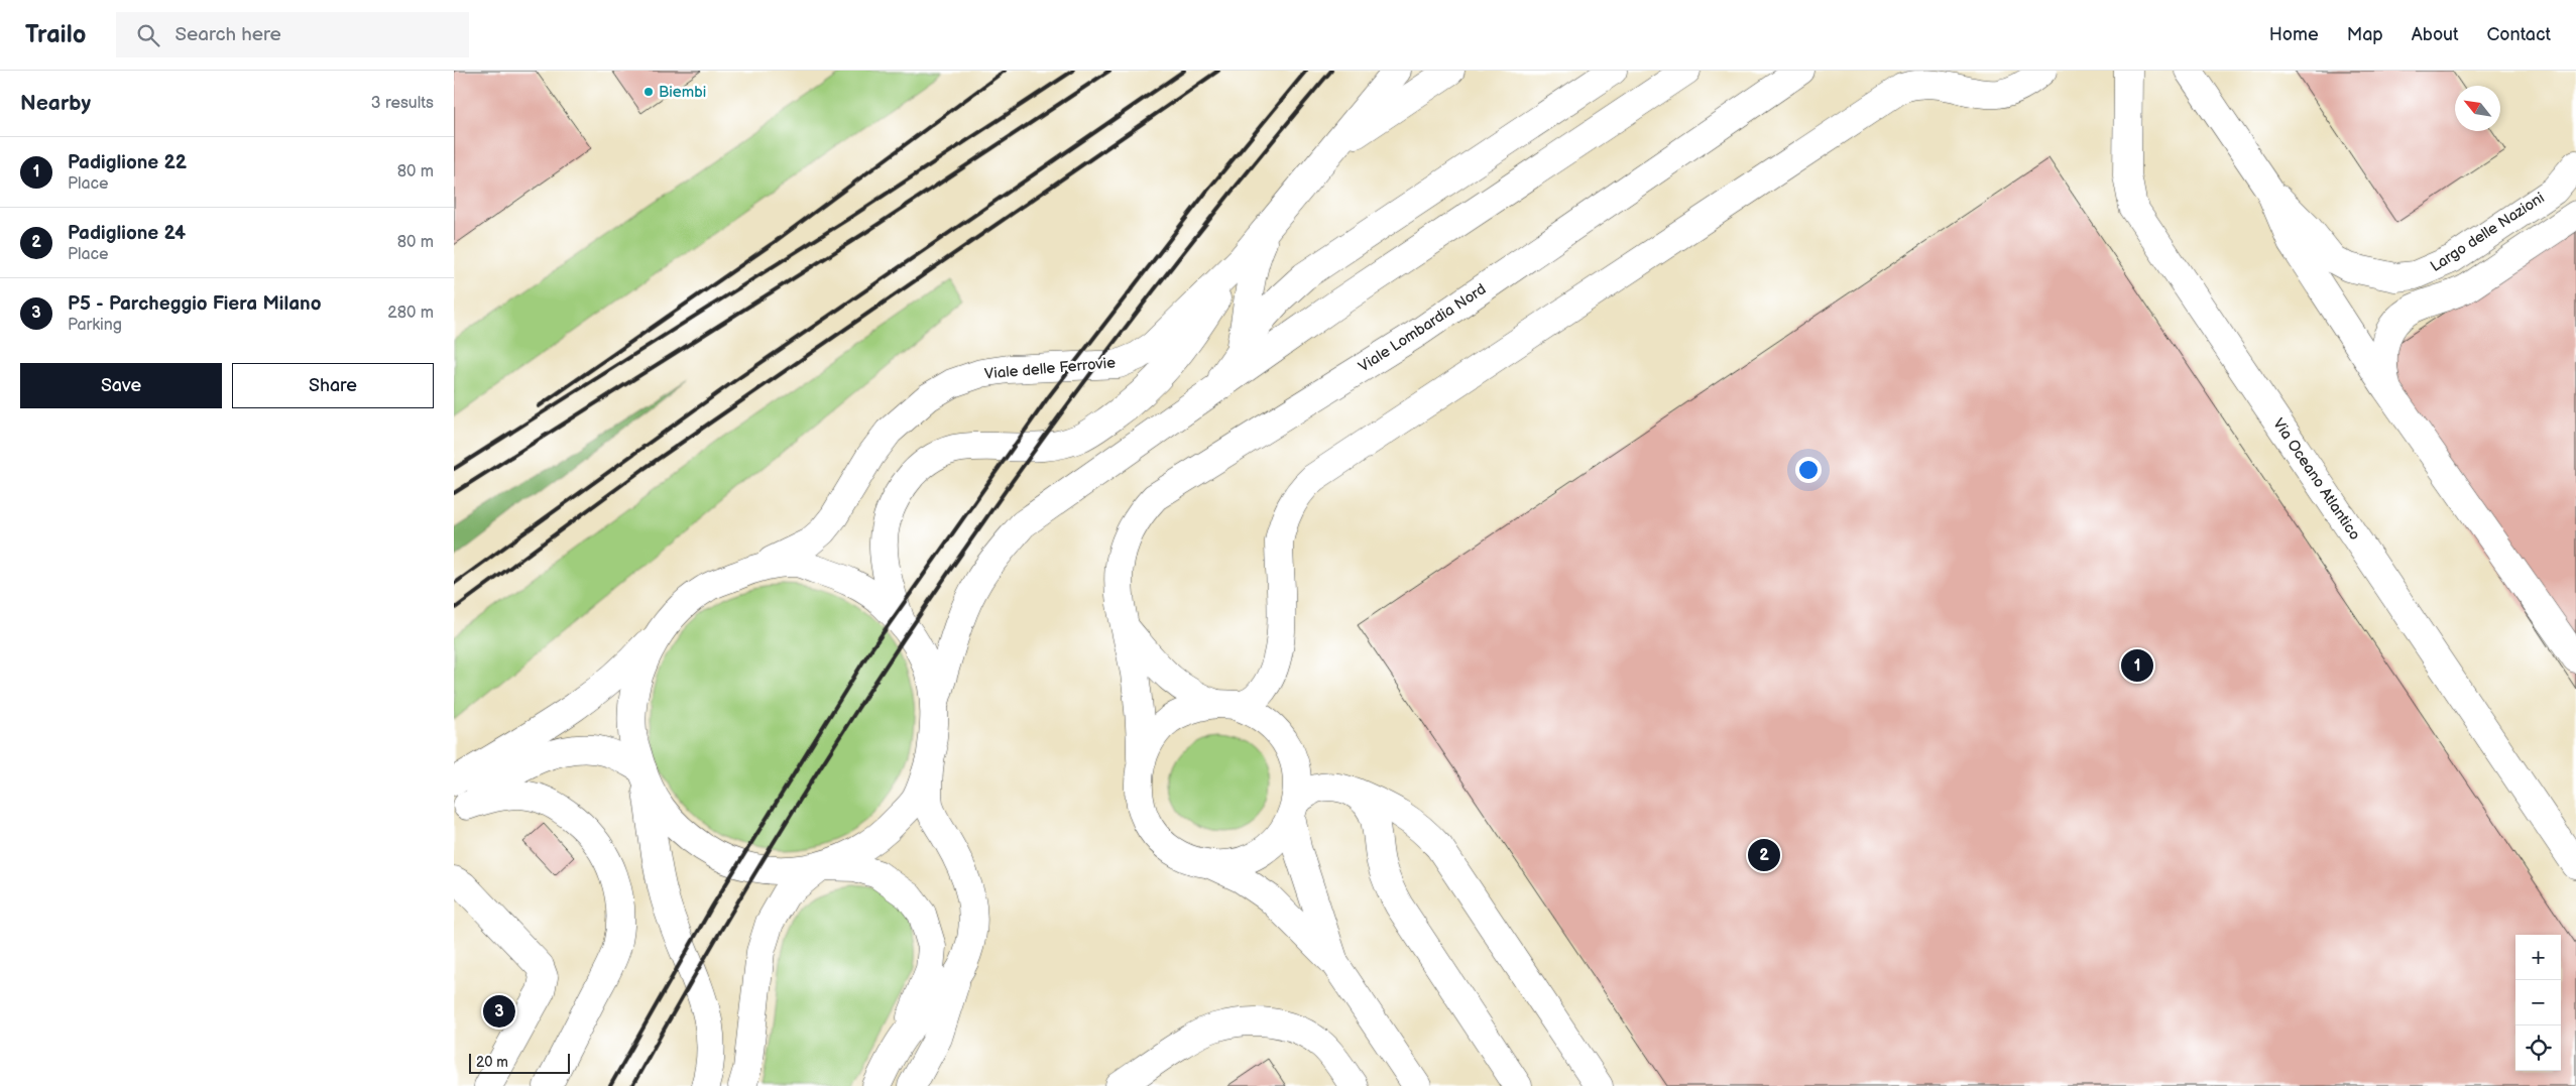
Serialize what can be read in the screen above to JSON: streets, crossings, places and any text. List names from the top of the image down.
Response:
{
  "streets": {
    "street": [
      "Largo delle Nazioni",
      "Viale Lombardia Nord",
      "Viale delle Ferrovie",
      "Via Oceano Atlantico"
    ]
  },
  "places": ["Biembi"],
  "scale_bar": "20 m",
  "north": "top left",
  "page": {
    "header": "Trailo",
    "search": "Search here",
    "nav": [
      "Home",
      "Map",
      "About",
      "Contact"
    ],
    "heading": ["Nearby", "3 results"],
    "list": [
      {
        "mark": "1",
        "name": "Padiglione 22",
        "note": "Place",
        "value": "80 m"
      },
      {
        "mark": "2",
        "name": "Padiglione 24",
        "note": "Place",
        "value": "80 m"
      },
      {
        "mark": "3",
        "name": "P5 - Parcheggio Fiera Milano",
        "note": "Parking",
        "value": "280 m"
      }
    ],
    "buttons": ["Save", "Share"],
    "pins": ["1", "2", "3"],
    "map_buttons": ["+", "−"],
    "scale": "20 m"
  }
}
